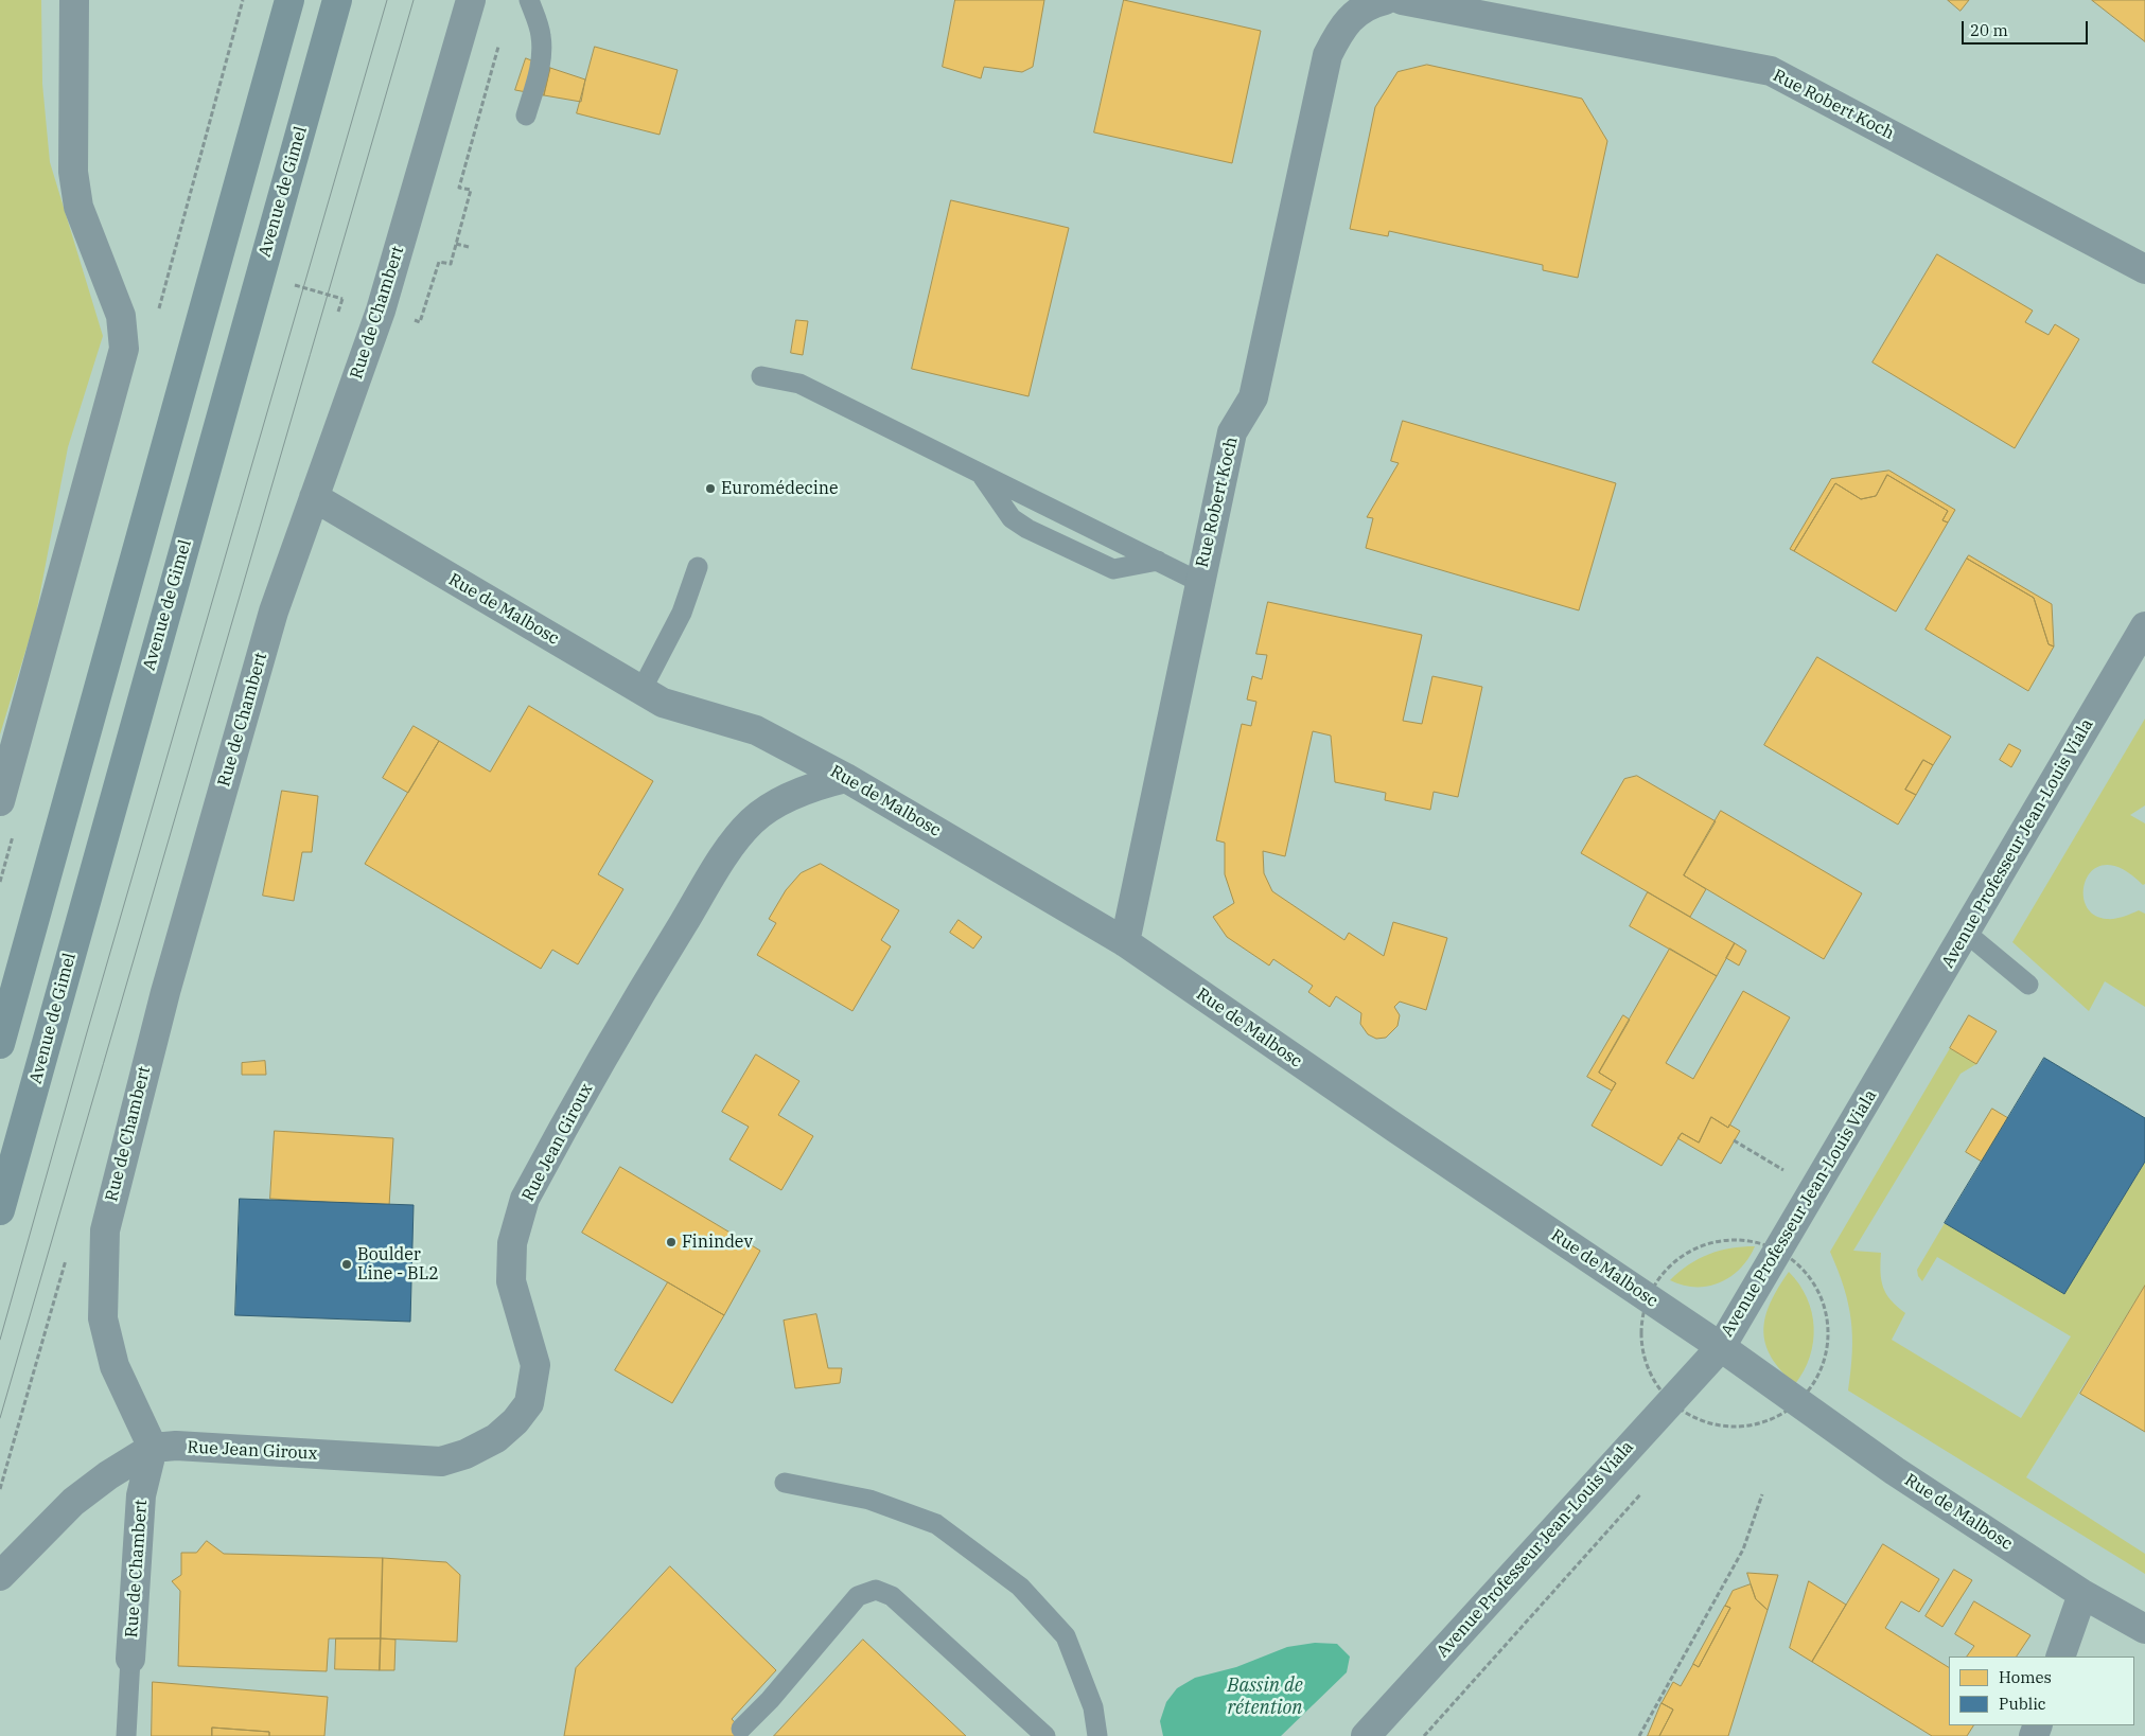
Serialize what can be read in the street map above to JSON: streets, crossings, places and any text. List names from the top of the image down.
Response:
{
  "streets": {
    "main road": ["Avenue de Gimel"],
    "street": [
      "Rue Robert Koch",
      "Rue de Chambert",
      "Rue de Malbosc",
      "Avenue Professeur Jean-Louis Viala",
      "Rue Jean Giroux"
    ]
  },
  "crossings": [
    ["Rue Robert Koch", "Rue de Malbosc"],
    ["Rue de Chambert", "Rue de Malbosc"],
    ["Rue de Chambert", "Rue Jean Giroux"],
    ["Rue de Malbosc", "Avenue Professeur Jean-Louis Viala"],
    ["Rue de Malbosc", "Rue Jean Giroux"]
  ],
  "water": ["Bassin de rétention"],
  "places": ["Euromédecine", "Finindev", "Boulder Line - BL2"],
  "legend": ["Homes", "Public"],
  "scale_bar": "20 m"
}
